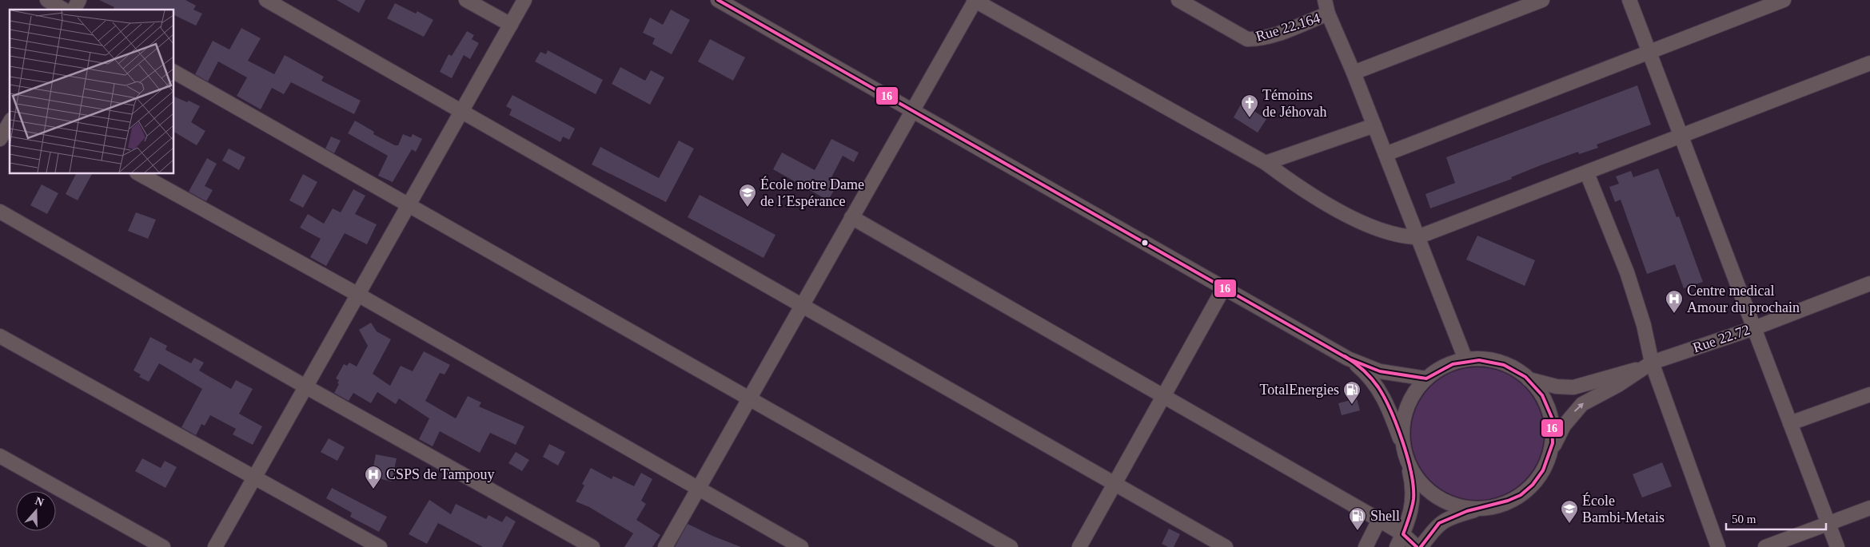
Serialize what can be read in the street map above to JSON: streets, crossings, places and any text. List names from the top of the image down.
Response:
{
  "streets": {
    "street": ["Rue 22.164", "Rue 22.72"]
  },
  "places": {
    "church": ["Témoins de Jéhovah"],
    "school or university": ["École notre Dame de l´Espérance", "École Bambi-Metais"],
    "hospital": ["Centre medical Amour du prochain", "CSPS de Tampouy"],
    "fuel station": ["TotalEnergies", "Shell"]
  },
  "lines": ["transit line 16"],
  "scale_bar": "50 m",
  "north": "top"
}
